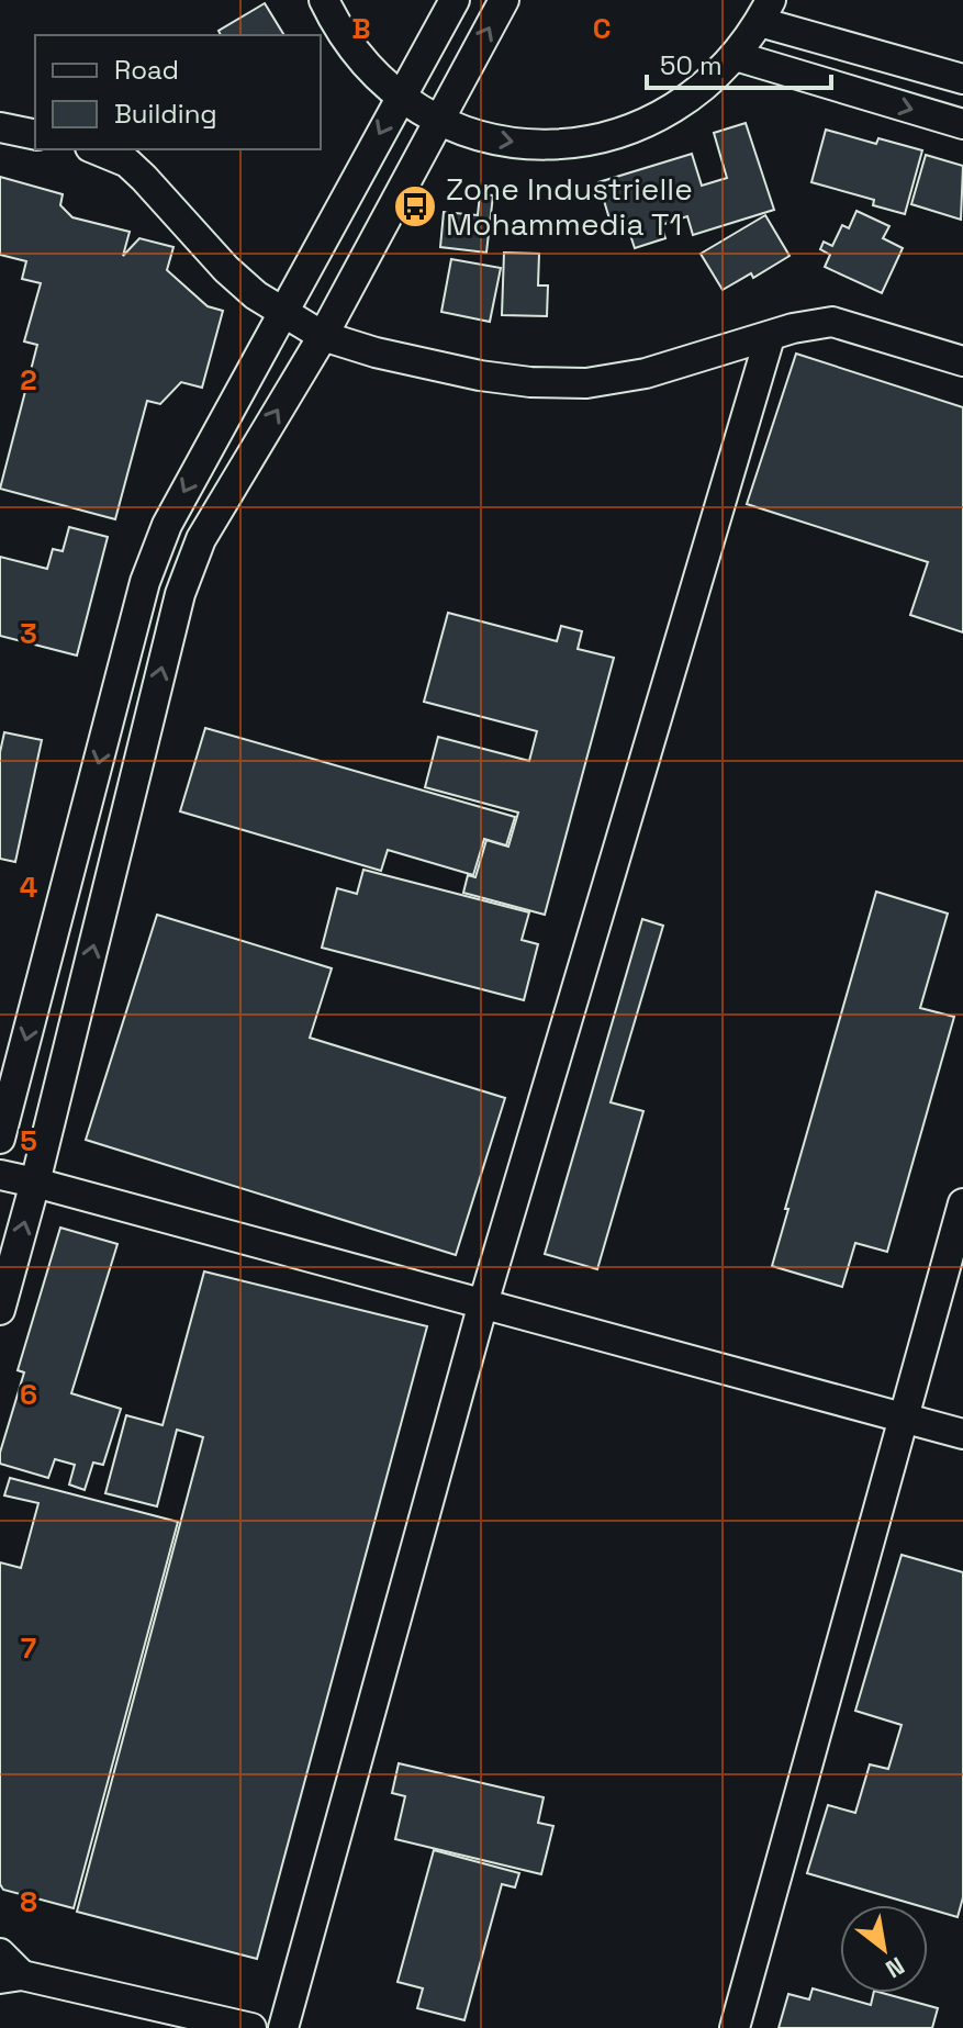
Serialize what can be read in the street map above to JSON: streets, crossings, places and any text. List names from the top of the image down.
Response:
{
  "places": {
    "bus stop": ["Zone Industrielle Mohammedia T1"]
  },
  "legend": ["Road", "Building"],
  "scale_bar": "50 m",
  "north": "bottom right",
  "grid": {
    "columns": ["B", "C"],
    "rows": [
      "2",
      "3",
      "4",
      "5",
      "6",
      "7",
      "8"
    ]
  }
}
